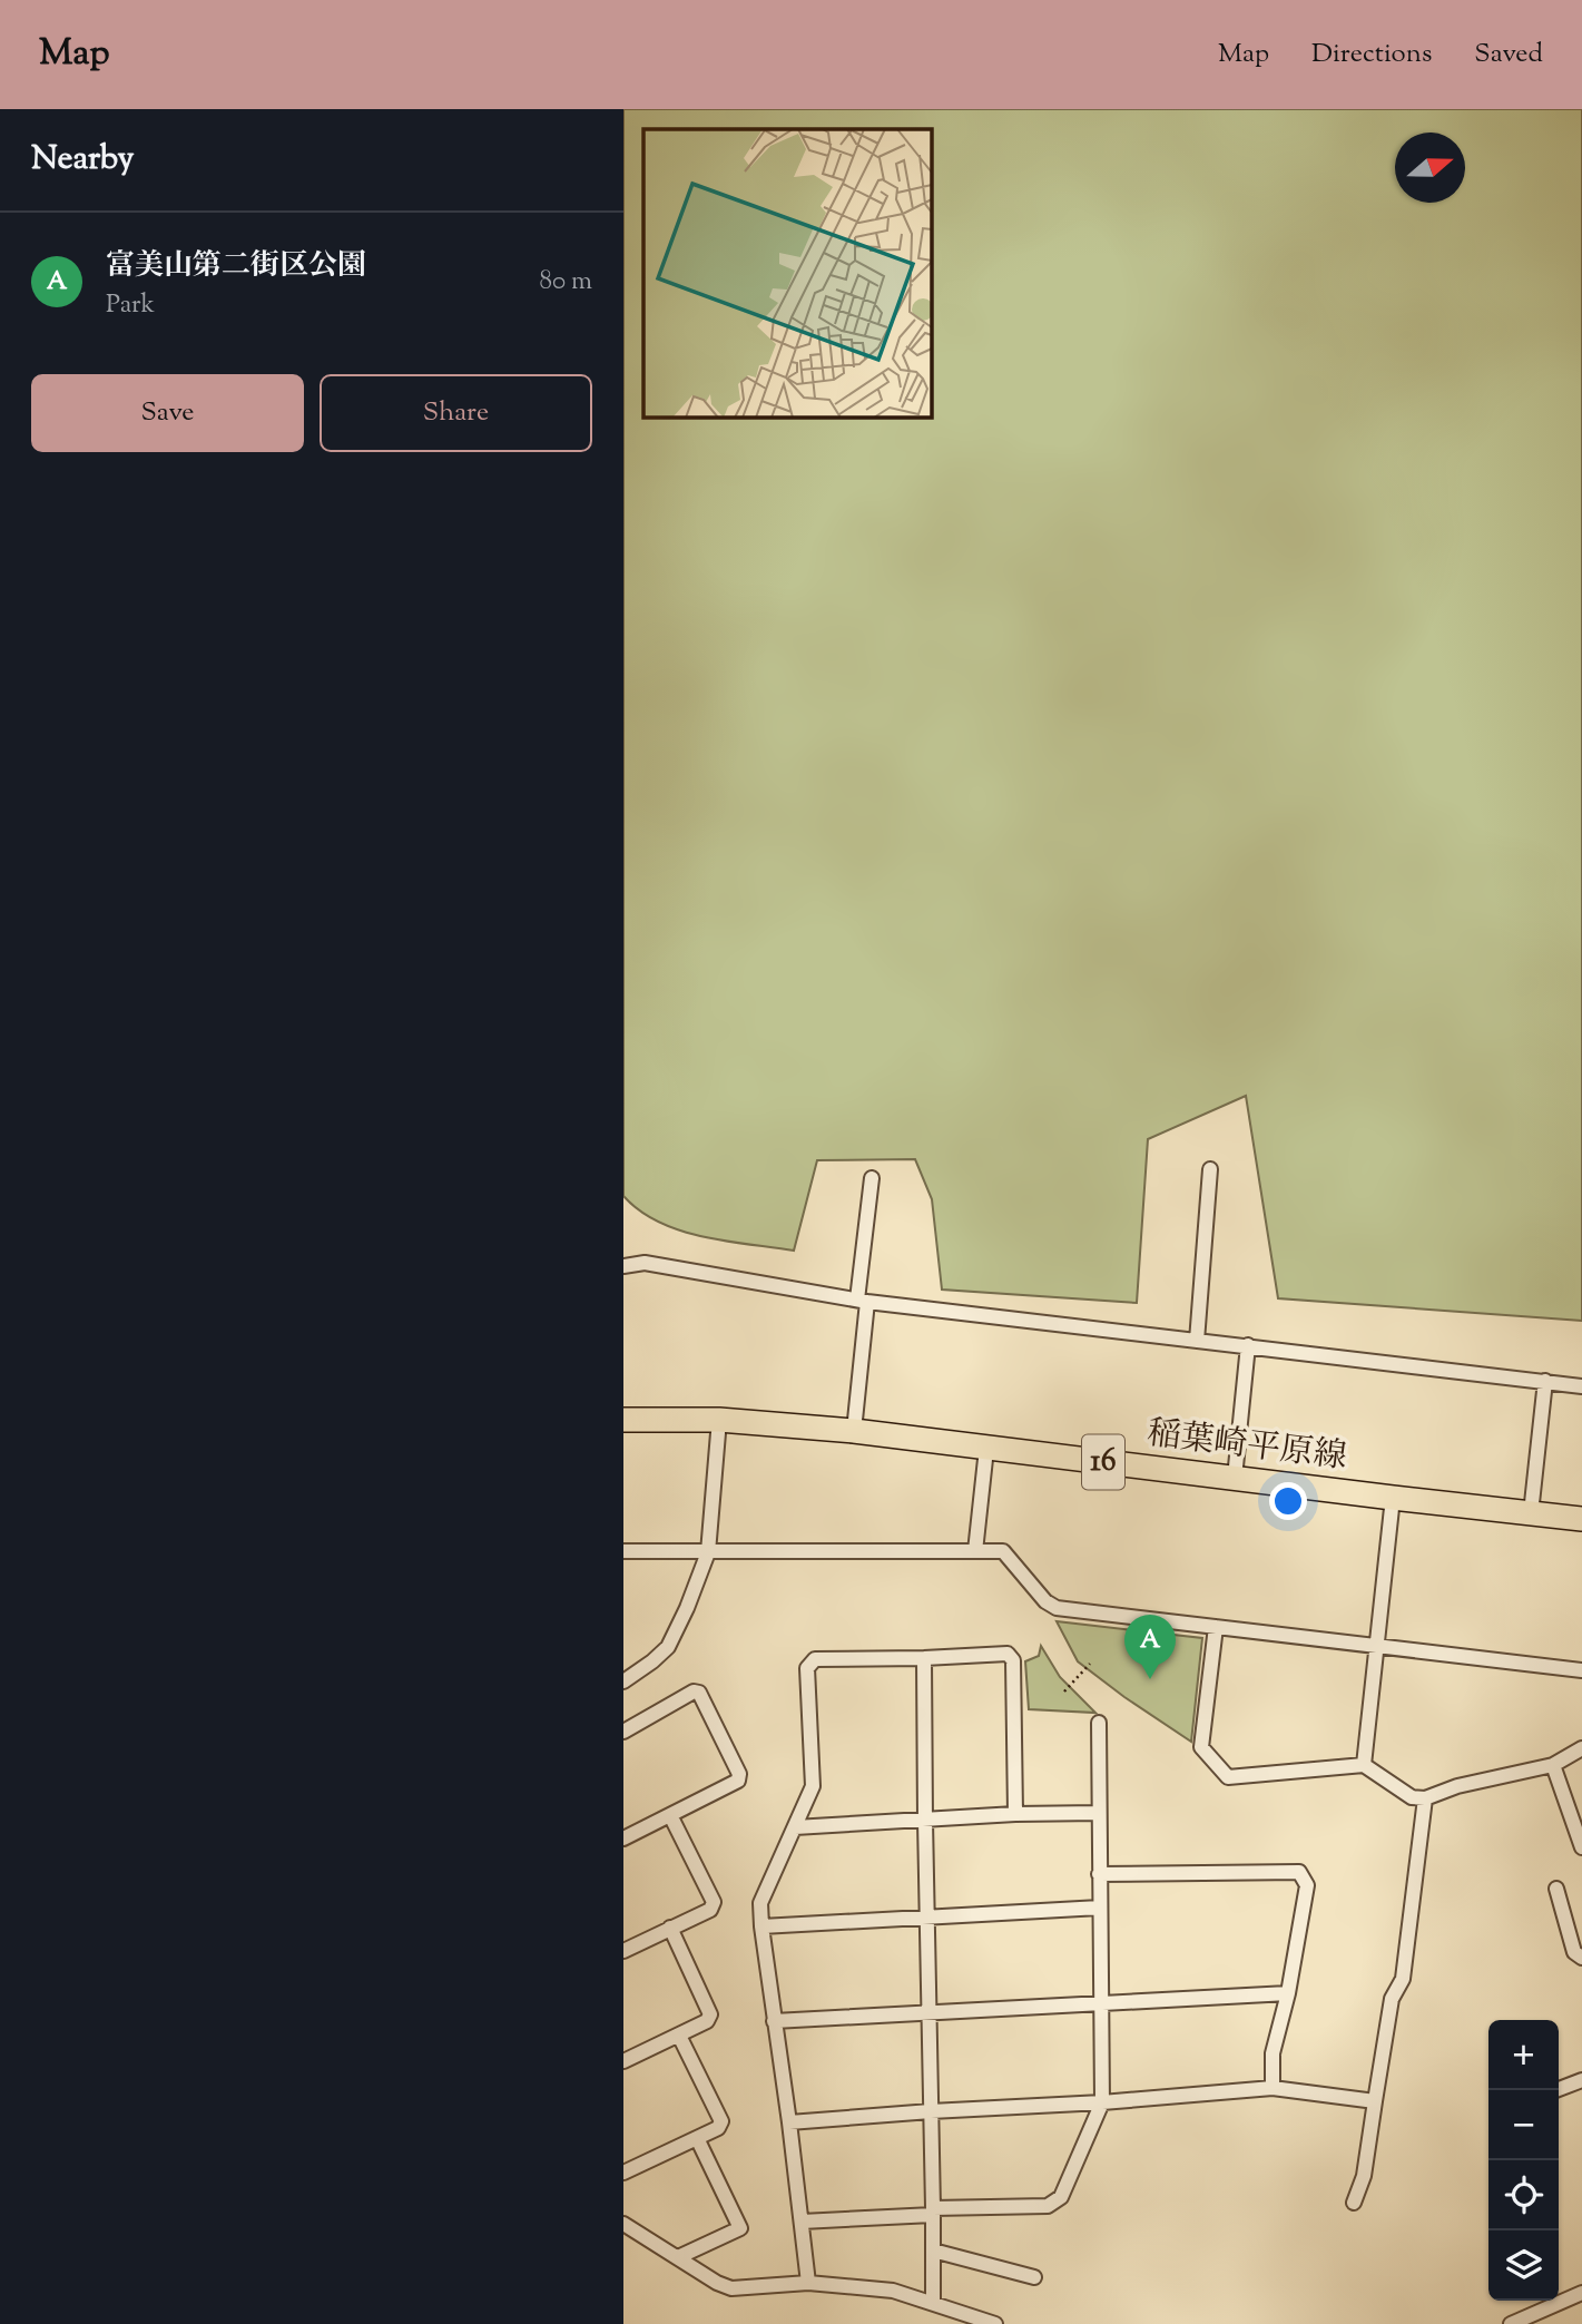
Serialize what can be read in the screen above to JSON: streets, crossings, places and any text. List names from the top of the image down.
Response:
{
  "streets": {
    "main road": ["稲葉崎平原線", "16"]
  },
  "north": "right",
  "page": {
    "header": "Map",
    "nav": ["Map", "Directions", "Saved"],
    "heading": "Nearby",
    "list": [
      {
        "mark": "A",
        "name": "富美山第二街区公園",
        "note": "Park",
        "value": "80 m"
      }
    ],
    "buttons": ["Save", "Share"],
    "pins": "A",
    "map_buttons": ["+", "−"]
  }
}
